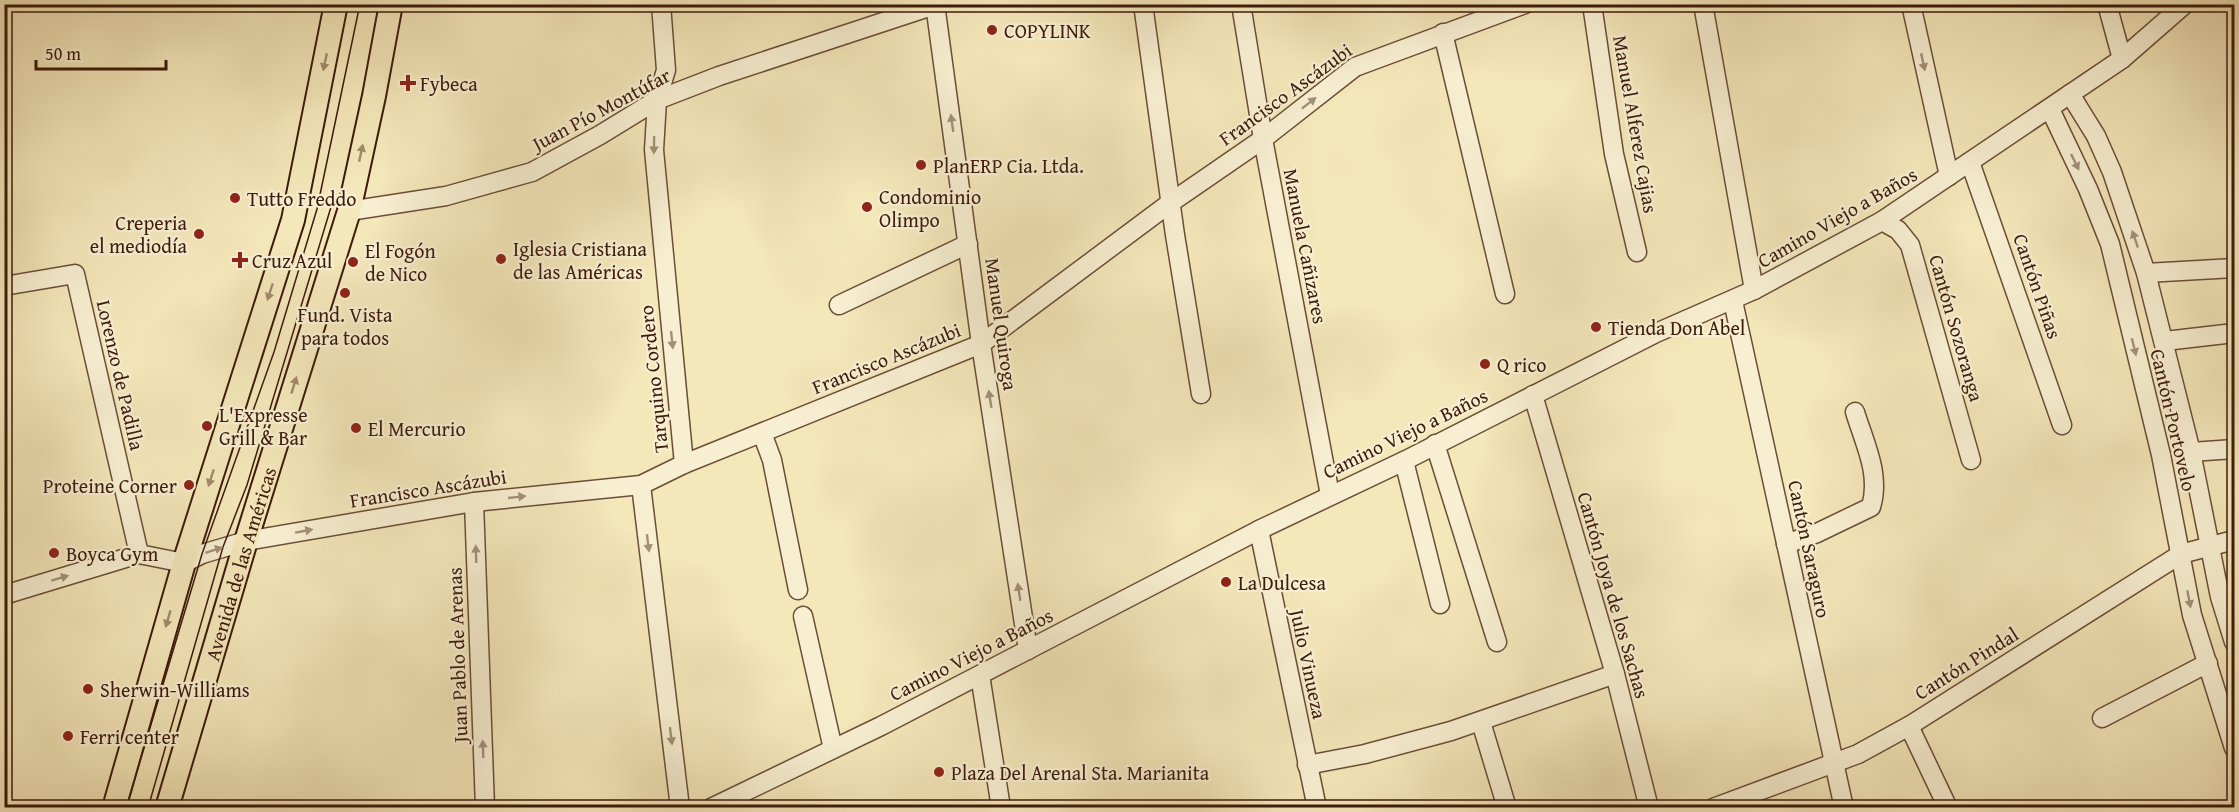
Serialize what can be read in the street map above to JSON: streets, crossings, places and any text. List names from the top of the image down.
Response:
{
  "streets": {
    "main road": ["Avenida de las Américas"],
    "street": [
      "Francisco Ascázubi",
      "Juan Pío Montúfar",
      "Manuel Alferez Cajias",
      "Camino Viejo a Baños",
      "Manuela Cañizares",
      "Cantón Piñas",
      "Manuel Quiroga",
      "Cantón Sozoranga",
      "Lorenzo de Padilla",
      "Tarquino Cordero",
      "Cantón Portovelo",
      "Cantón Saraguro",
      "Cantón Joya de los Sachas",
      "Juan Pablo de Arenas",
      "Cantón Pindal",
      "Julio Vinueza"
    ]
  },
  "crossings": [
    ["Francisco Ascázubi", "Manuela Cañizares"],
    ["Francisco Ascázubi", "Manuel Quiroga"],
    ["Francisco Ascázubi", "Tarquino Cordero"],
    ["Francisco Ascázubi", "Avenida de las Américas"],
    ["Francisco Ascázubi", "Juan Pablo de Arenas"],
    ["Juan Pío Montúfar", "Manuel Quiroga"],
    ["Juan Pío Montúfar", "Tarquino Cordero"],
    ["Juan Pío Montúfar", "Avenida de las Américas"],
    ["Camino Viejo a Baños", "Manuela Cañizares"],
    ["Camino Viejo a Baños", "Cantón Piñas"],
    ["Camino Viejo a Baños", "Manuel Quiroga"],
    ["Camino Viejo a Baños", "Cantón Sozoranga"],
    ["Camino Viejo a Baños", "Cantón Portovelo"],
    ["Camino Viejo a Baños", "Cantón Saraguro"],
    ["Camino Viejo a Baños", "Cantón Joya de los Sachas"],
    ["Camino Viejo a Baños", "Julio Vinueza"],
    ["Cantón Portovelo", "Cantón Pindal"],
    ["Cantón Saraguro", "Cantón Pindal"]
  ],
  "one_way": [
    "Francisco Ascázubi",
    "Manuel Quiroga",
    "Tarquino Cordero",
    "Juan Pablo de Arenas"
  ],
  "places": {
    "other": [
      "COPYLINK",
      "PlanERP Cia. Ltda.",
      "Tutto Freddo",
      "Condominio Olimpo",
      "Creperia el mediodía",
      "Iglesia Cristiana de las Américas",
      "El Fogón de Nico",
      "Fund. Vista para todos",
      "Tienda Don Abel",
      "Q rico",
      "L'Expresse Grill & Bar",
      "El Mercurio",
      "Proteine Corner",
      "Boyca Gym",
      "La Dulcesa",
      "Sherwin-Williams",
      "Ferri center",
      "Plaza Del Arenal Sta. Marianita"
    ],
    "health": ["Fybeca", "Cruz Azul"]
  },
  "scale_bar": "50 m"
}
